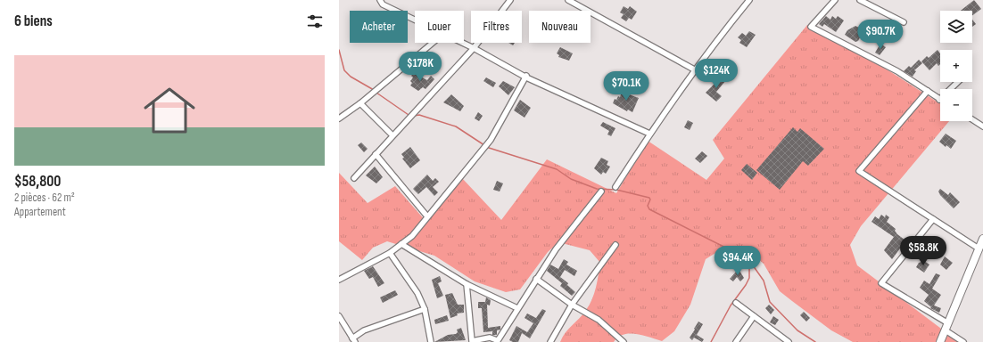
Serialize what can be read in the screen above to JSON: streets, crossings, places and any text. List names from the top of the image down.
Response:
{
  "page": {
    "heading": "6 biens",
    "map_buttons": ["+", "−"],
    "chip": [
      "Acheter",
      "Louer",
      "Filtres",
      "Nouveau"
    ],
    "price": [
      "$90.7K",
      "$178K",
      "$124K",
      "$70.1K",
      "$58.8K",
      "$94.4K"
    ],
    "list": [
      {
        "name": "$58,800",
        "note": "2 pièces · 62 m² · Appartement"
      }
    ]
  }
}
